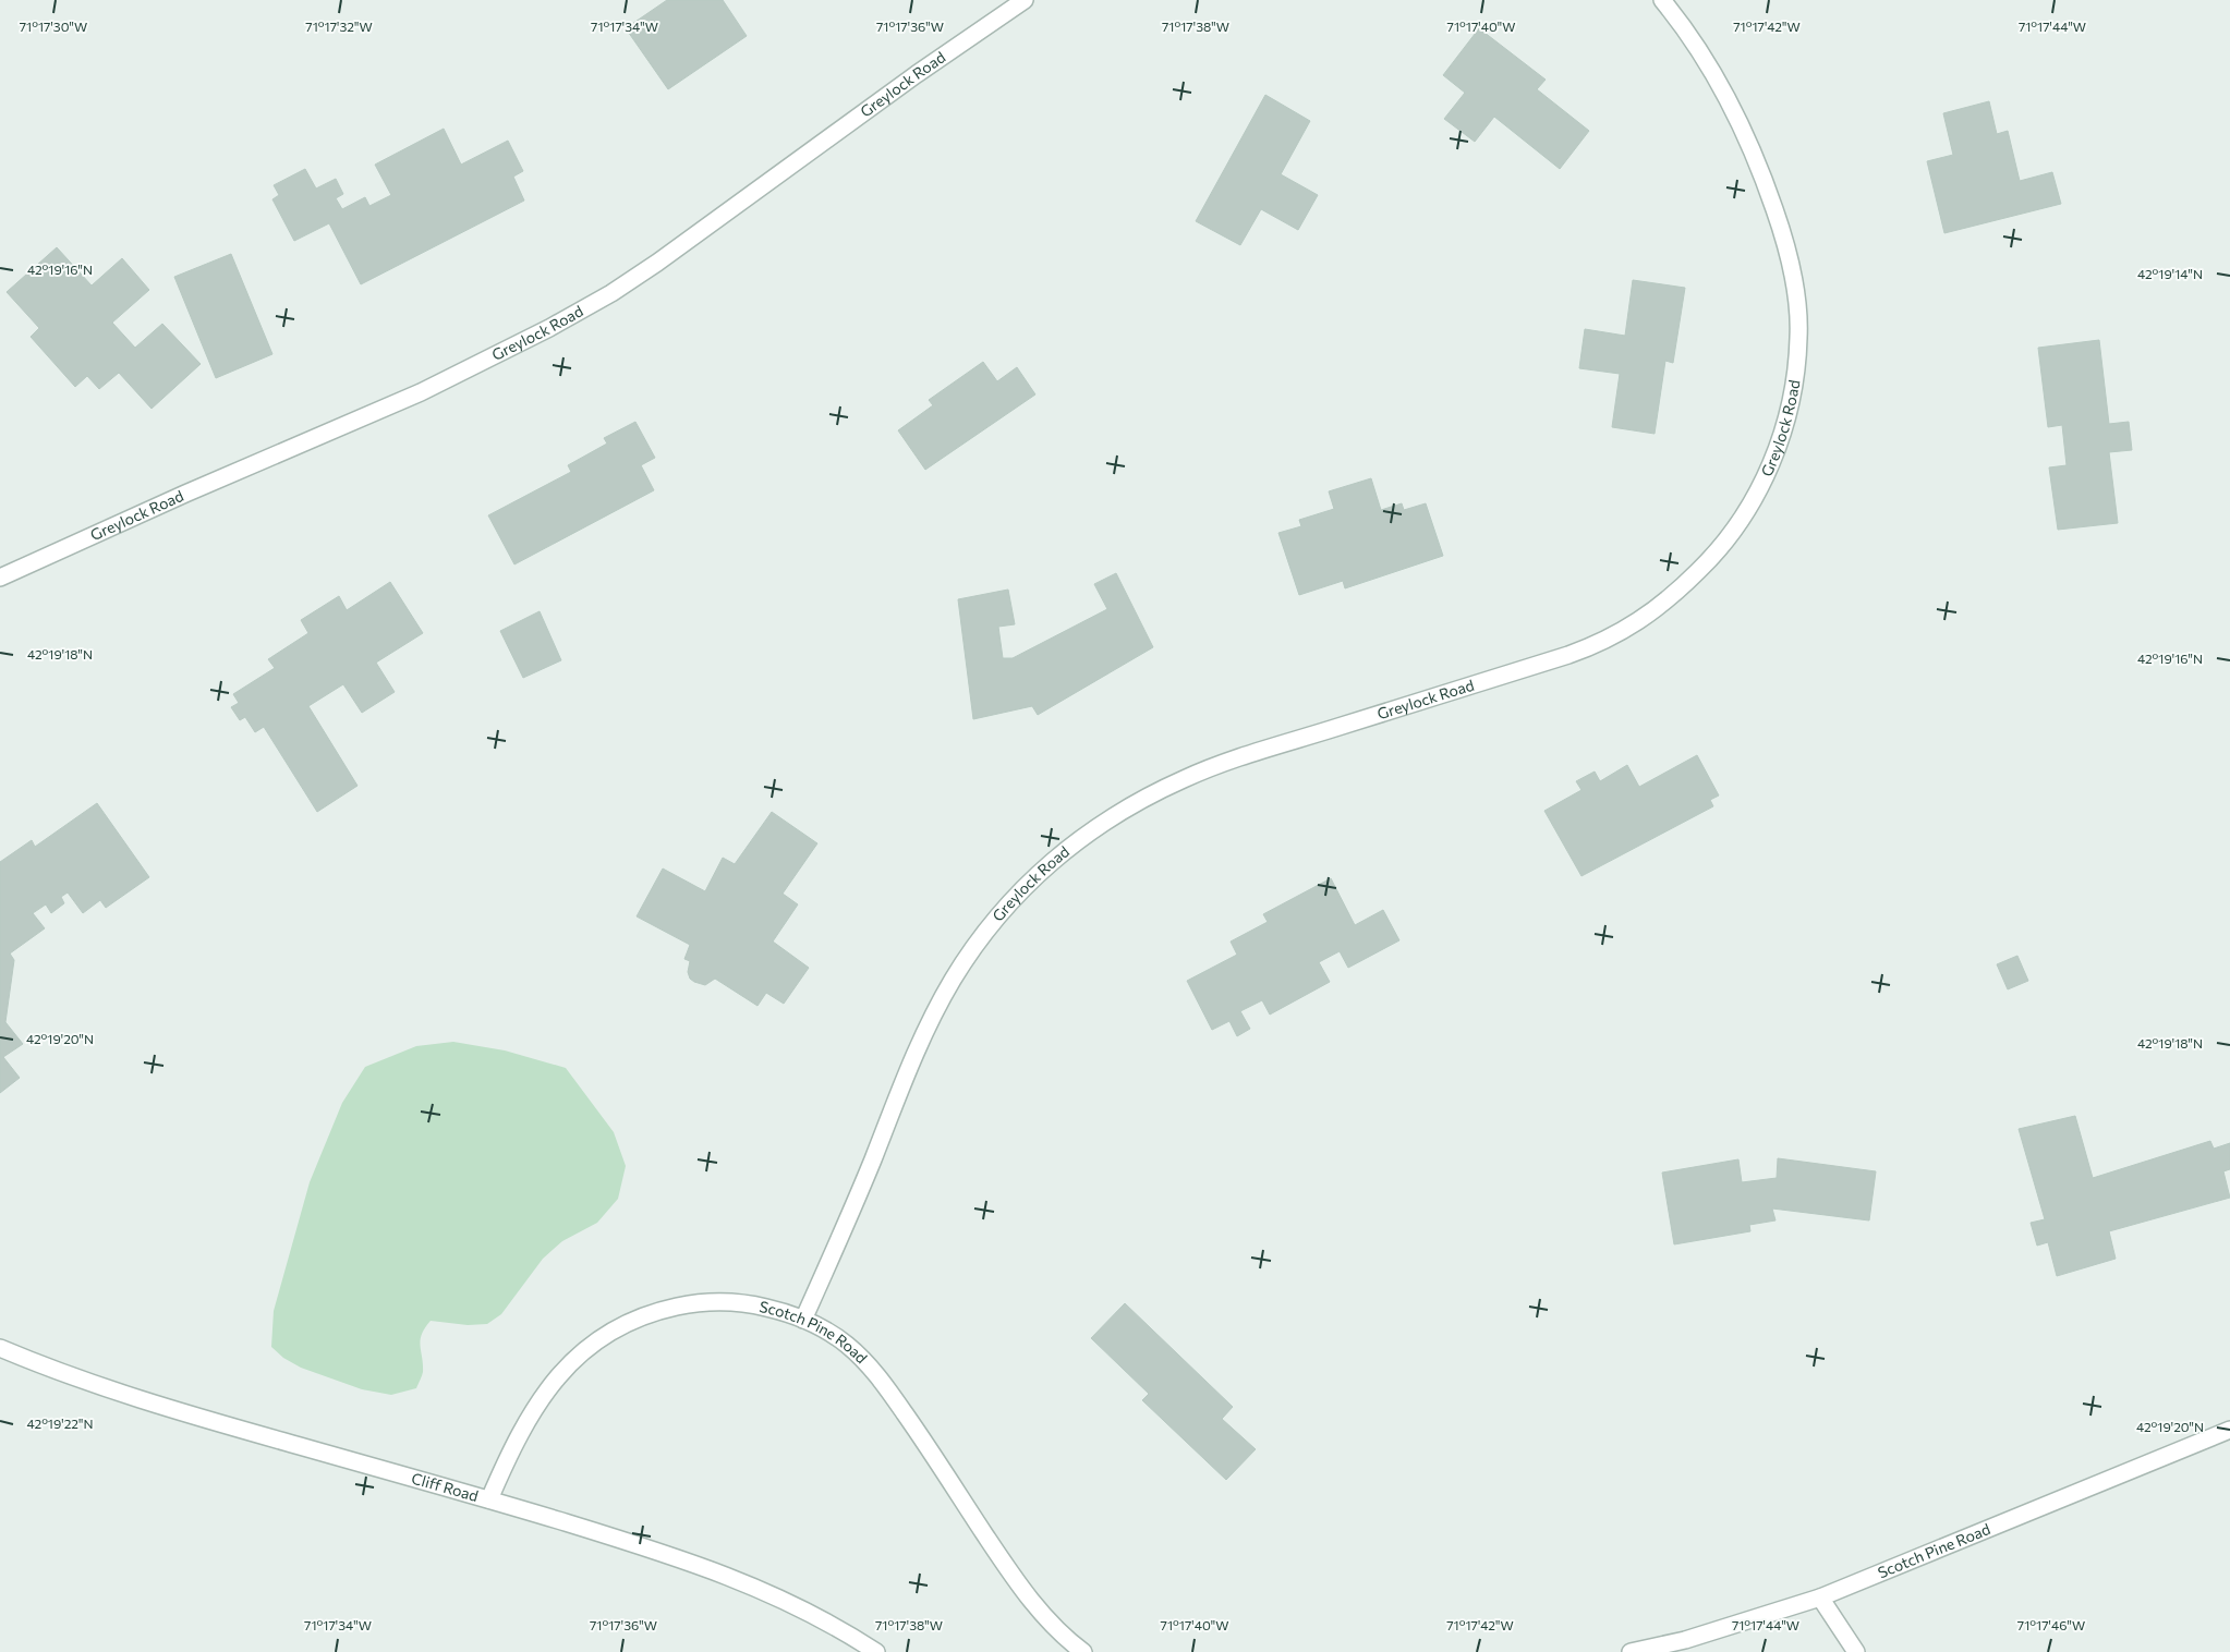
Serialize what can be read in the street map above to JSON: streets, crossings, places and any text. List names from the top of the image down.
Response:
{
  "streets": {
    "street": ["Greylock Road", "Scotch Pine Road", "Cliff Road"]
  },
  "crossings": [
    ["Greylock Road", "Scotch Pine Road"],
    ["Scotch Pine Road", "Cliff Road"]
  ],
  "coordinates": [
    "71°17'30\"W",
    "71°17'36\"W",
    "71°17'40\"W",
    "71°17'42\"W",
    "71°17'32\"W",
    "71°17'34\"W",
    "71°17'38\"W",
    "71°17'44\"W",
    "42°19'16\"N",
    "42°19'14\"N",
    "42°19'18\"N",
    "42°19'20\"N",
    "42°19'22\"N",
    "71°17'46\"W"
  ]
}
